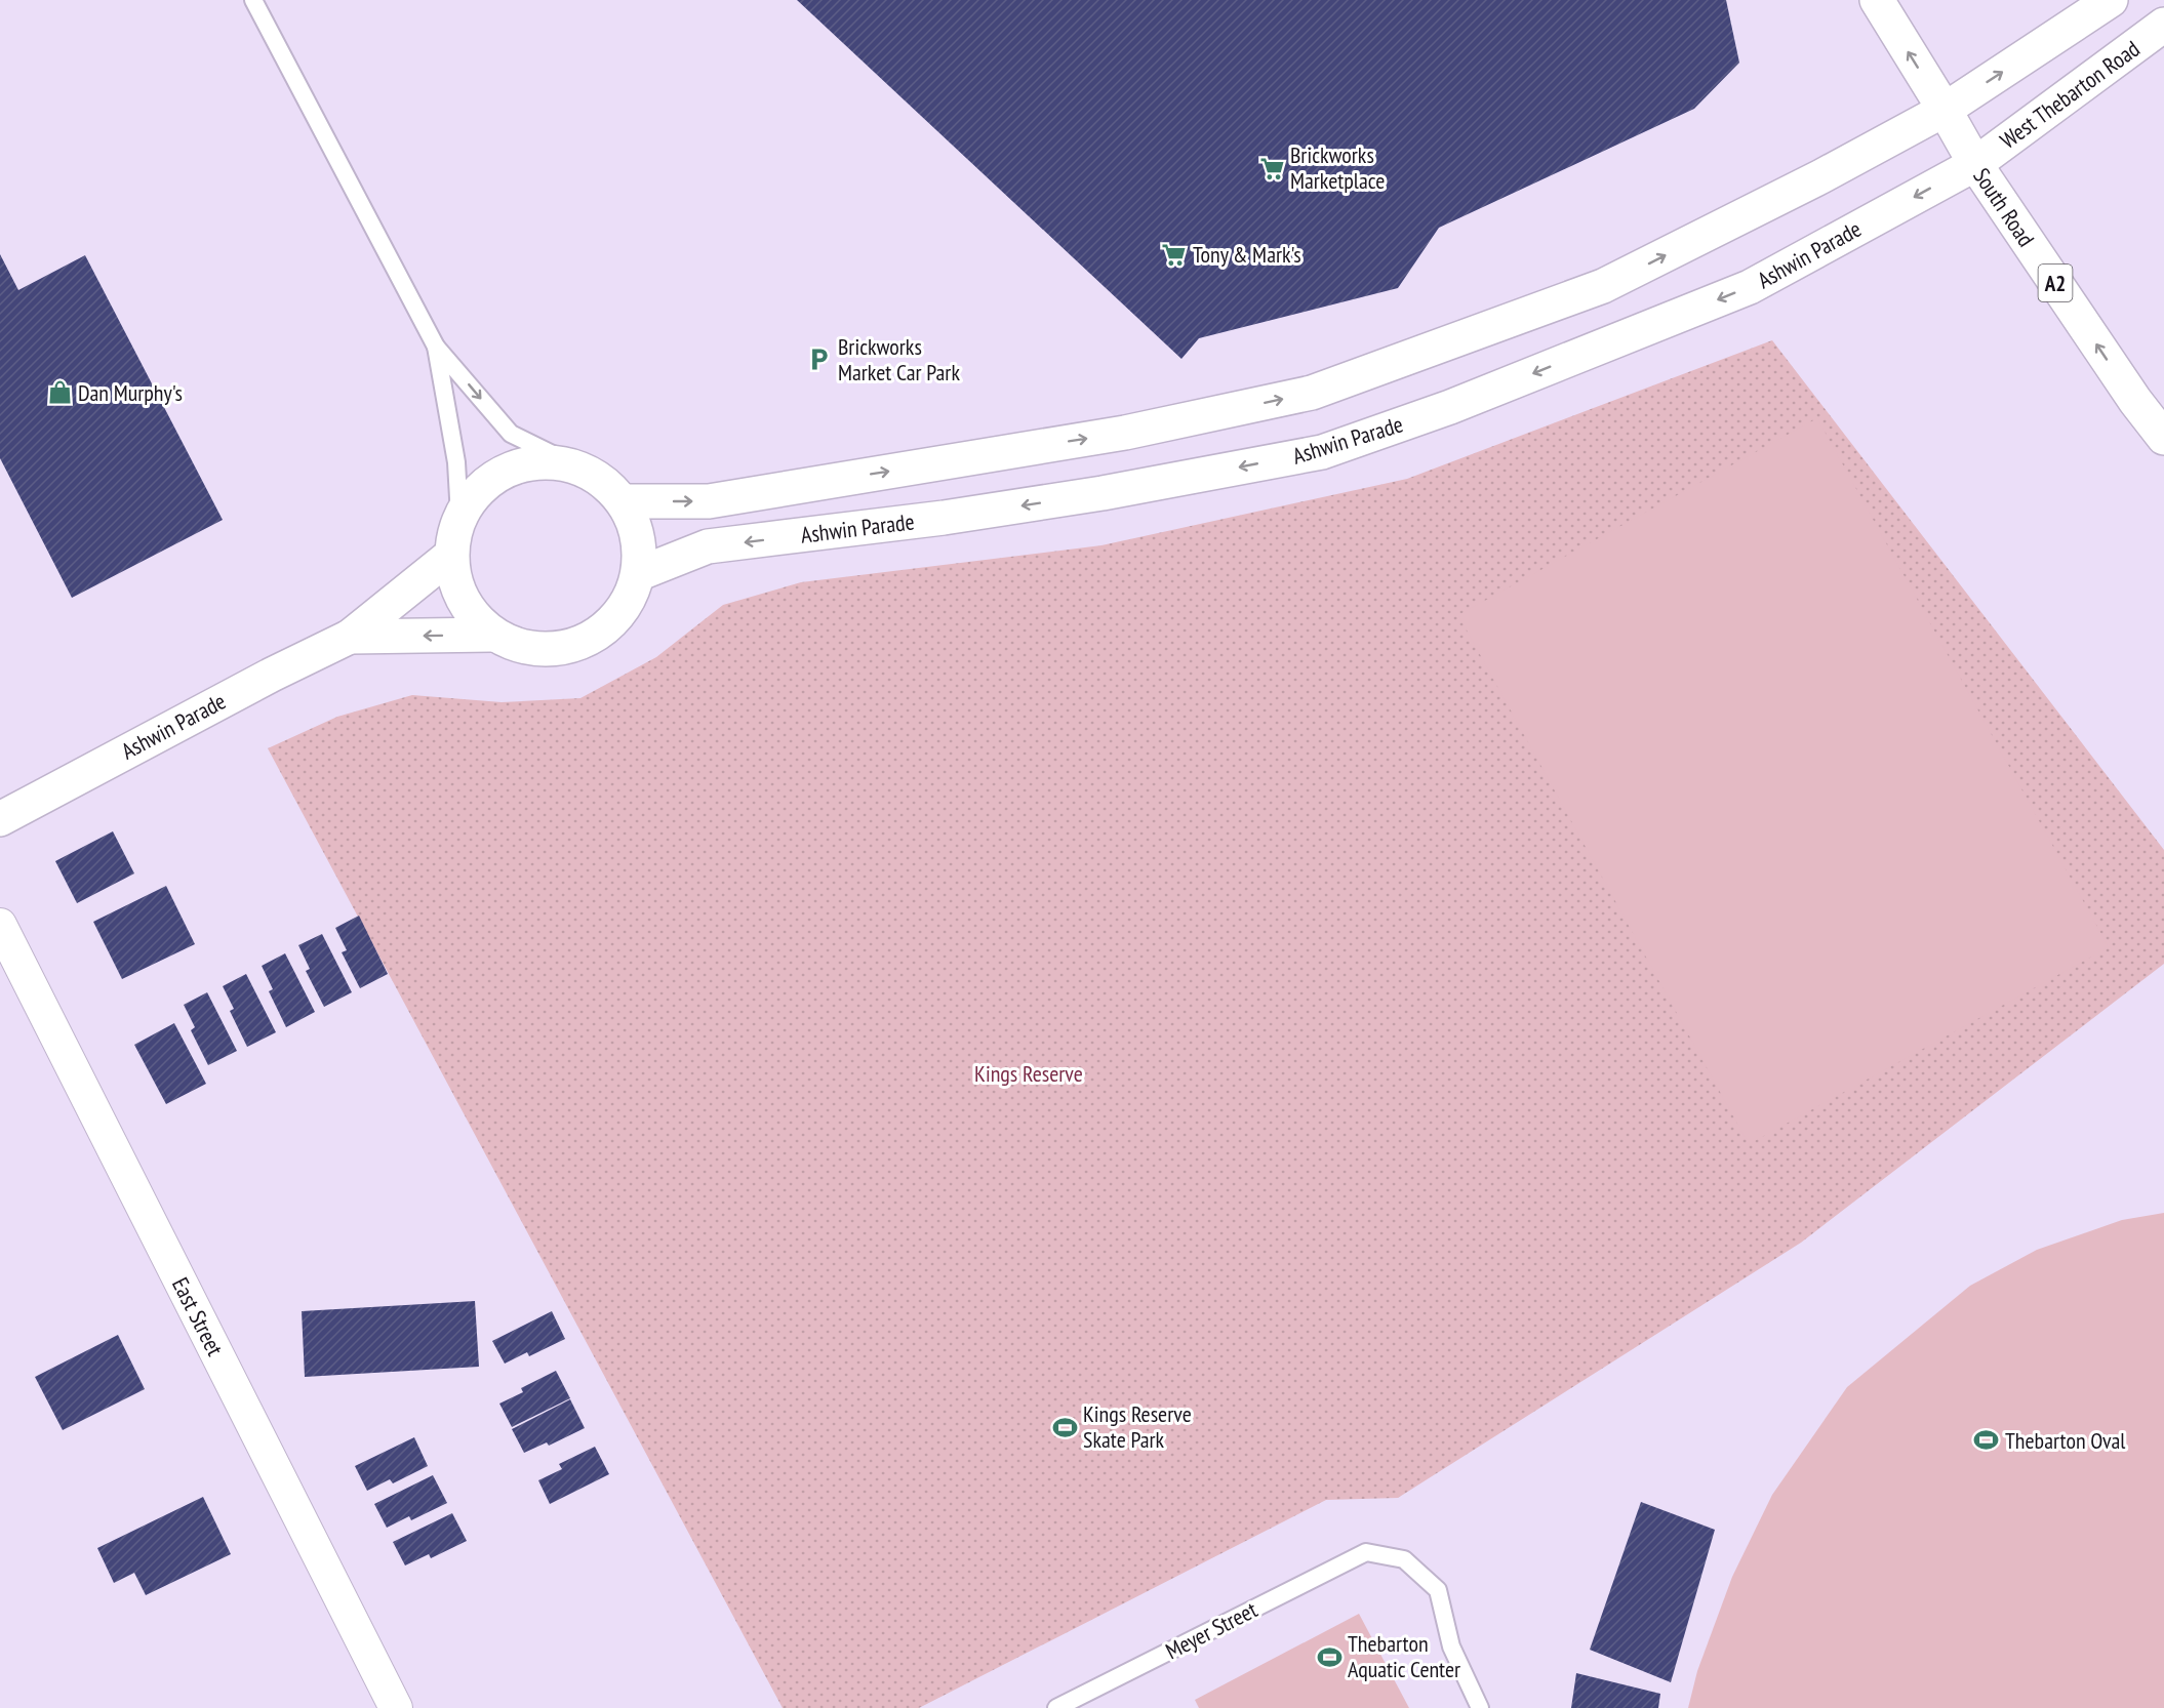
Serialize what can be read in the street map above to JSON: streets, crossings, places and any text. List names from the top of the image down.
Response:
{
  "streets": {
    "main road": [
      "West Thebarton Road",
      "South Road",
      "Ashwin Parade",
      "A2"
    ],
    "street": ["East Street"],
    "lane": ["Meyer Street"]
  },
  "crossings": [
    ["West Thebarton Road", "South Road"],
    ["West Thebarton Road", "Ashwin Parade"],
    ["South Road", "Ashwin Parade"]
  ],
  "one_way": ["South Road"],
  "parks": ["Kings Reserve"],
  "places": {
    "supermarket": ["Brickworks Marketplace", "Tony & Mark's"],
    "parking": ["Brickworks Market Car Park"],
    "shop": ["Dan Murphy's"],
    "sports": ["Kings Reserve Skate Park", "Thebarton Oval", "Thebarton Aquatic Center"]
  }
}
